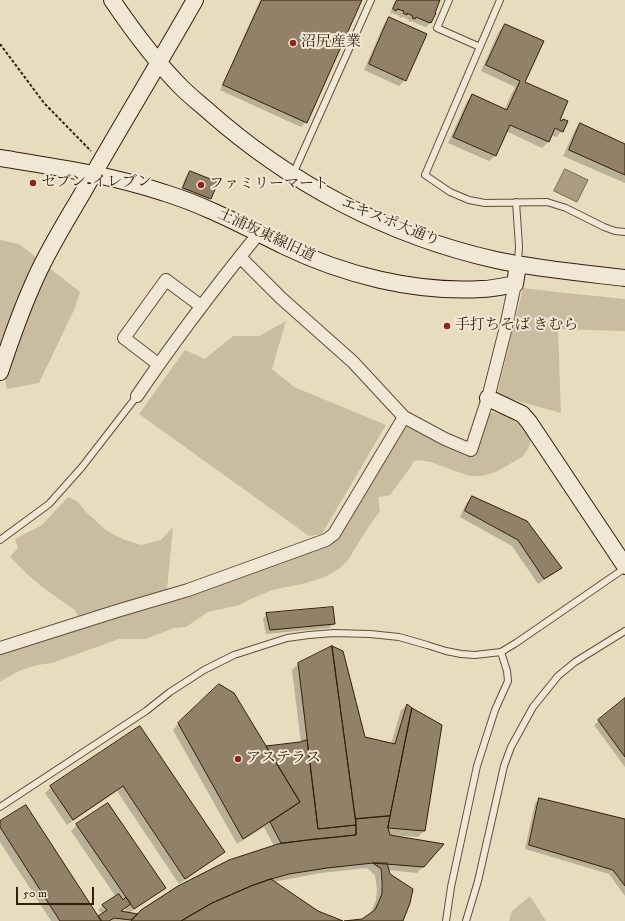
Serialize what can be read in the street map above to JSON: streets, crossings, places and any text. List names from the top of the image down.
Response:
{
  "streets": {
    "street": ["エキスポ大通り", "土浦坂東線旧道"]
  },
  "places": [
    "沼尻産業",
    "セブン-イレブン",
    "ファミリーマート",
    "手打ちそば きむら",
    "アステラス"
  ],
  "scale_bar": "50 m"
}
